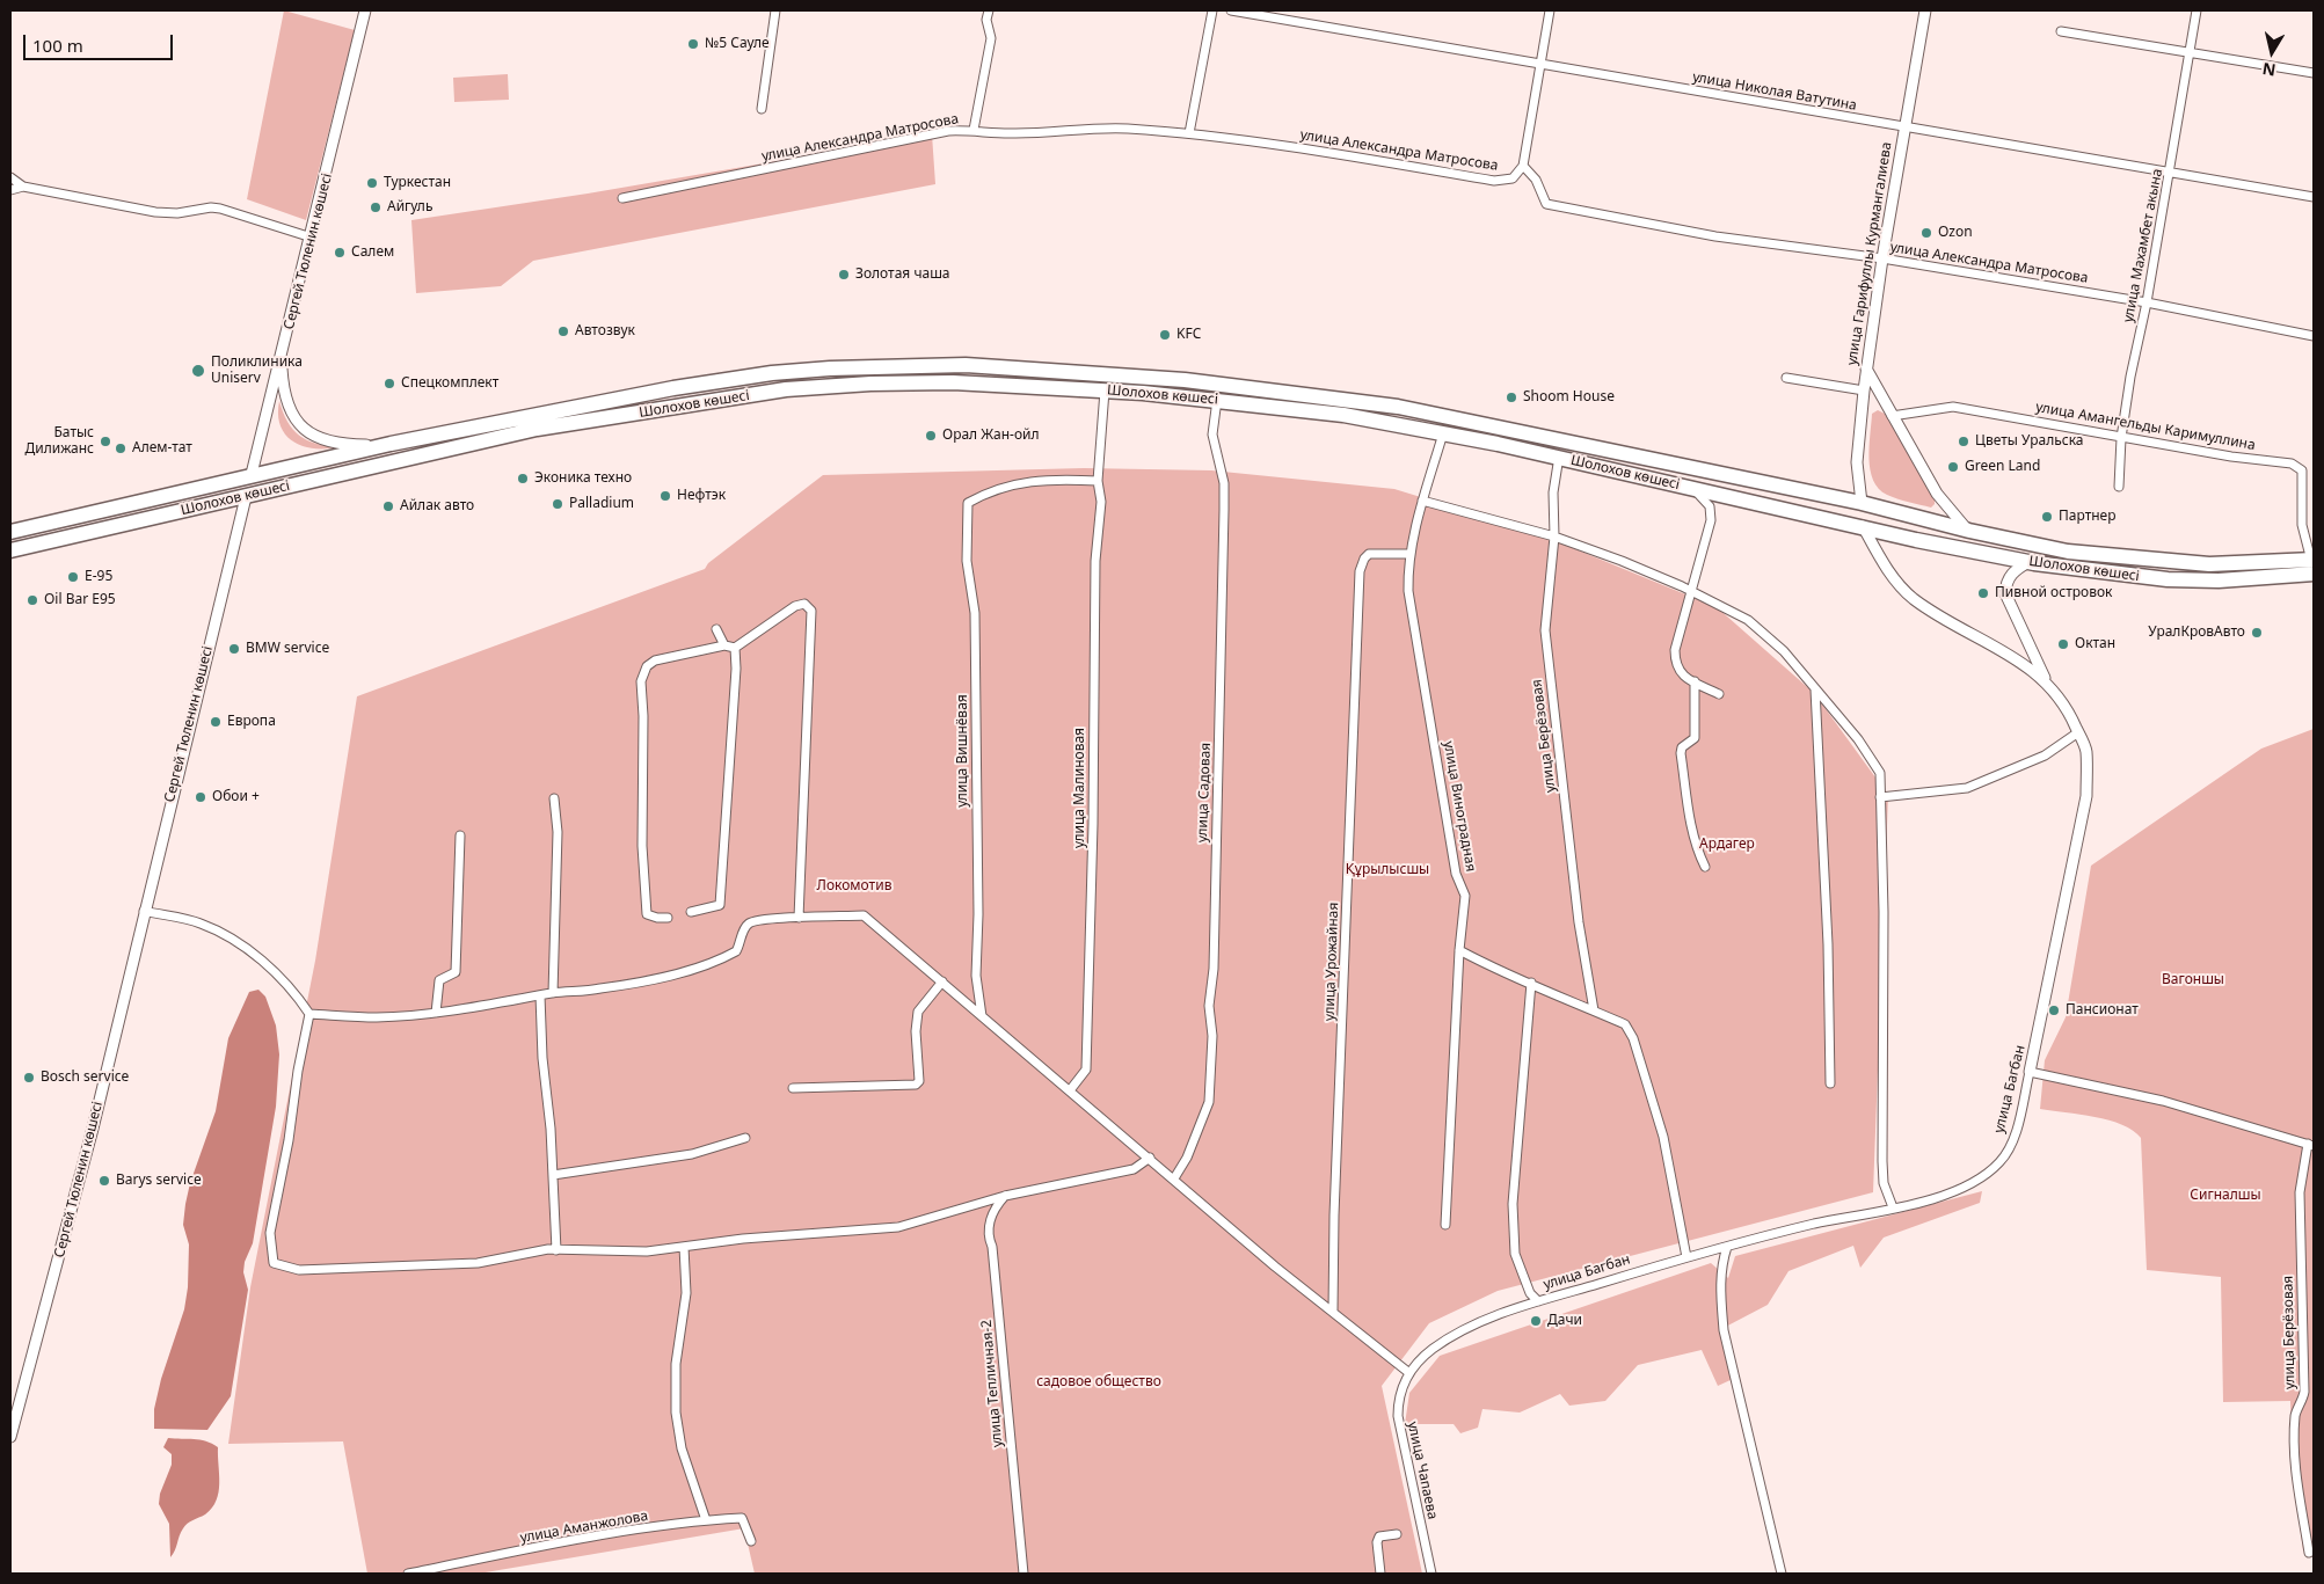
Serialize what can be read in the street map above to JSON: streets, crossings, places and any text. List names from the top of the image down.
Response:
{
  "streets": {
    "highway": ["Сергей Тюленин көшесі", "Шолохов көшесі"],
    "main road": ["улица Гарифуллы Курмангалиева", "улица Багбан"],
    "street": [
      "улица Николая Ватутина",
      "улица Александра Матросова",
      "улица Махамбет акына",
      "улица Амангельды Каримуллина",
      "улица Берёзовая",
      "улица Вишнёвая",
      "улица Малиновая",
      "улица Садовая",
      "улица Виноградная",
      "улица Урожайная",
      "улица Тепличная-2",
      "улица Чапаева",
      "улица Аманжолова"
    ]
  },
  "crossings": [
    ["улица Николая Ватутина", "улица Махамбет акына"],
    ["улица Николая Ватутина", "улица Гарифуллы Курмангалиева"],
    ["улица Александра Матросова", "улица Махамбет акына"],
    ["улица Александра Матросова", "улица Гарифуллы Курмангалиева"],
    ["улица Махамбет акына", "улица Амангельды Каримуллина"],
    ["Сергей Тюленин көшесі", "Шолохов көшесі"],
    ["улица Гарифуллы Курмангалиева", "Шолохов көшесі"],
    ["Шолохов көшесі", "улица Амангельды Каримуллина"],
    ["Шолохов көшесі", "улица Берёзовая"],
    ["Шолохов көшесі", "улица Малиновая"],
    ["Шолохов көшесі", "улица Садовая"],
    ["Шолохов көшесі", "улица Виноградная"],
    ["Шолохов көшесі", "улица Багбан"],
    ["улица Вишнёвая", "улица Малиновая"],
    ["улица Виноградная", "улица Урожайная"],
    ["улица Багбан", "улица Чапаева"]
  ],
  "parks": [
    "Ардагер",
    "Құрылысшы",
    "Локомотив",
    "Вагоншы",
    "Сигналшы",
    "садовое общество"
  ],
  "places": [
    "№5 Сауле",
    "Туркестан",
    "Айгуль",
    "Ozon",
    "Салем",
    "Золотая чаша",
    "Автозвук",
    "KFC",
    "Поликлиника Uniserv",
    "Спецкомплект",
    "Shoom House",
    "Орал Жан-ойл",
    "Батыс Дилижанс",
    "Цветы Уральска",
    "Алем-тат",
    "Green Land",
    "Эконика техно",
    "Нефтэк",
    "Palladium",
    "Айлак авто",
    "Партнер",
    "E-95",
    "Пивной островок",
    "Oil Bar E95",
    "УралКровАвто",
    "Октан",
    "BMW service",
    "Европа",
    "Обои +",
    "Пансионат",
    "Bosch service",
    "Barys service",
    "Дачи"
  ],
  "scale_bar": "100 m",
  "north": "bottom"
}
